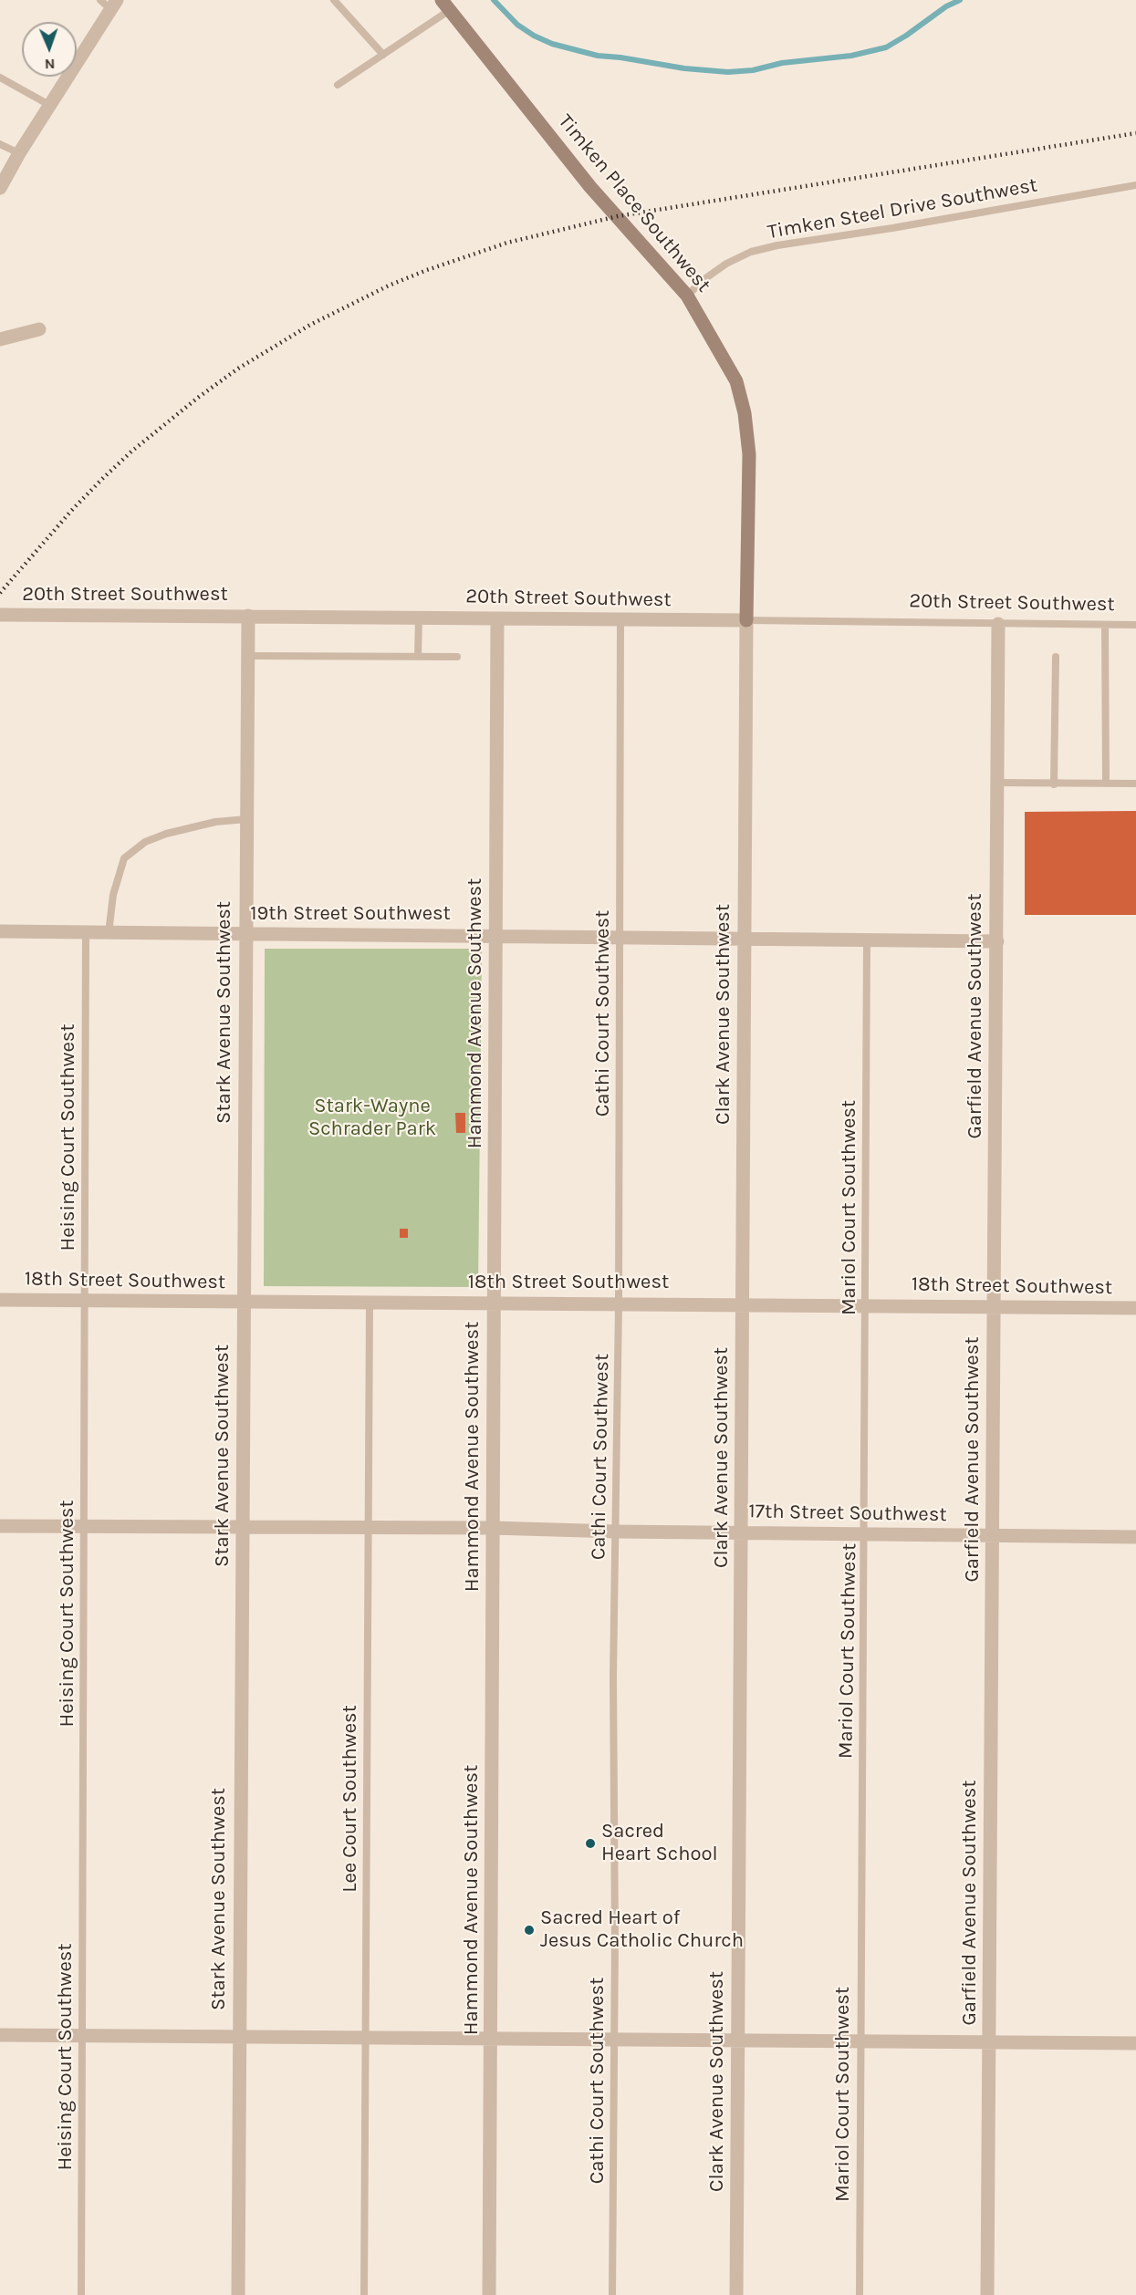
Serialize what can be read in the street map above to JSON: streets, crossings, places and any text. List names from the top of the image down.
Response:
{
  "streets": {
    "street": [
      "Timken Place Southwest",
      "20th Street Southwest",
      "19th Street Southwest",
      "Stark Avenue Southwest",
      "Hammond Avenue Southwest",
      "Clark Avenue Southwest",
      "Garfield Avenue Southwest",
      "18th Street Southwest",
      "17th Street Southwest"
    ],
    "lane": [
      "Timken Steel Drive Southwest",
      "Cathi Court Southwest",
      "Heising Court Southwest",
      "Mariol Court Southwest",
      "Lee Court Southwest"
    ]
  },
  "crossings": [
    ["Timken Place Southwest", "Timken Steel Drive Southwest"],
    ["Timken Place Southwest", "20th Street Southwest"],
    ["Timken Place Southwest", "Clark Avenue Southwest"],
    ["20th Street Southwest", "Stark Avenue Southwest"],
    ["20th Street Southwest", "Hammond Avenue Southwest"],
    ["20th Street Southwest", "Cathi Court Southwest"],
    ["20th Street Southwest", "Clark Avenue Southwest"],
    ["20th Street Southwest", "Garfield Avenue Southwest"],
    ["19th Street Southwest", "Stark Avenue Southwest"],
    ["19th Street Southwest", "Hammond Avenue Southwest"],
    ["19th Street Southwest", "Cathi Court Southwest"],
    ["19th Street Southwest", "Clark Avenue Southwest"],
    ["19th Street Southwest", "Garfield Avenue Southwest"],
    ["19th Street Southwest", "Heising Court Southwest"],
    ["19th Street Southwest", "Mariol Court Southwest"],
    ["Stark Avenue Southwest", "18th Street Southwest"],
    ["Stark Avenue Southwest", "17th Street Southwest"],
    ["Hammond Avenue Southwest", "18th Street Southwest"],
    ["Hammond Avenue Southwest", "17th Street Southwest"],
    ["Cathi Court Southwest", "18th Street Southwest"],
    ["Cathi Court Southwest", "17th Street Southwest"],
    ["Clark Avenue Southwest", "18th Street Southwest"],
    ["Clark Avenue Southwest", "17th Street Southwest"],
    ["Garfield Avenue Southwest", "18th Street Southwest"],
    ["Garfield Avenue Southwest", "17th Street Southwest"],
    ["Heising Court Southwest", "18th Street Southwest"],
    ["Heising Court Southwest", "17th Street Southwest"],
    ["Mariol Court Southwest", "18th Street Southwest"],
    ["Mariol Court Southwest", "17th Street Southwest"],
    ["18th Street Southwest", "Lee Court Southwest"],
    ["17th Street Southwest", "Lee Court Southwest"]
  ],
  "parks": ["Stark-Wayne Schrader Park"],
  "places": ["Sacred Heart School", "Sacred Heart of Jesus Catholic Church"],
  "north": "bottom"
}
